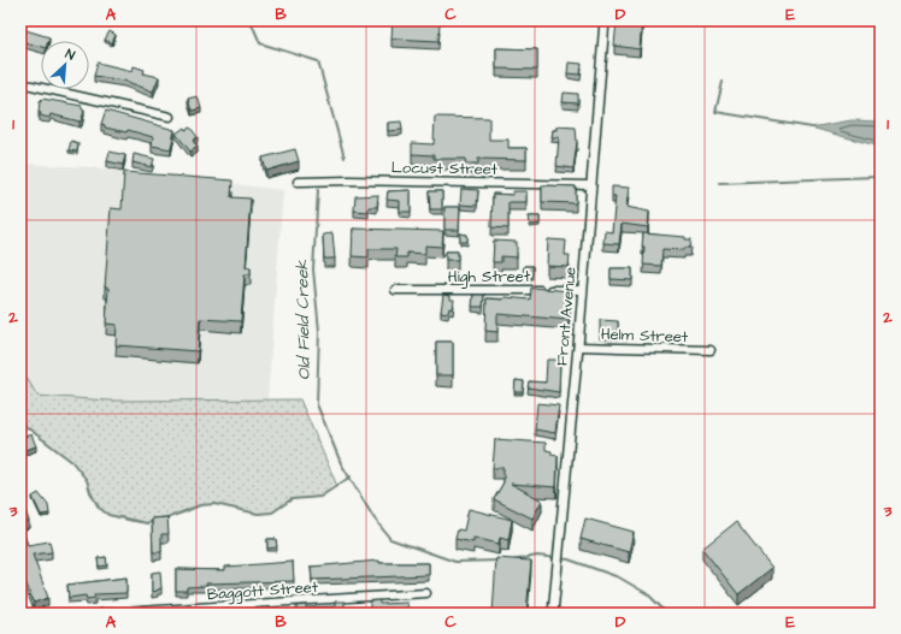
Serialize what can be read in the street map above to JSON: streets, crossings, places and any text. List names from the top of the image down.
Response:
{
  "streets": {
    "street": [
      "Locust Street",
      "High Street",
      "Front Avenue",
      "Helm Street",
      "Baggott Street"
    ]
  },
  "crossings": [
    ["Locust Street", "Front Avenue"],
    ["High Street", "Front Avenue"],
    ["Front Avenue", "Helm Street"]
  ],
  "water": ["Old Field Creek"],
  "north": "top right",
  "grid": {
    "columns": [
      "A",
      "B",
      "C",
      "D",
      "E"
    ],
    "rows": ["1", "2", "3"]
  }
}
